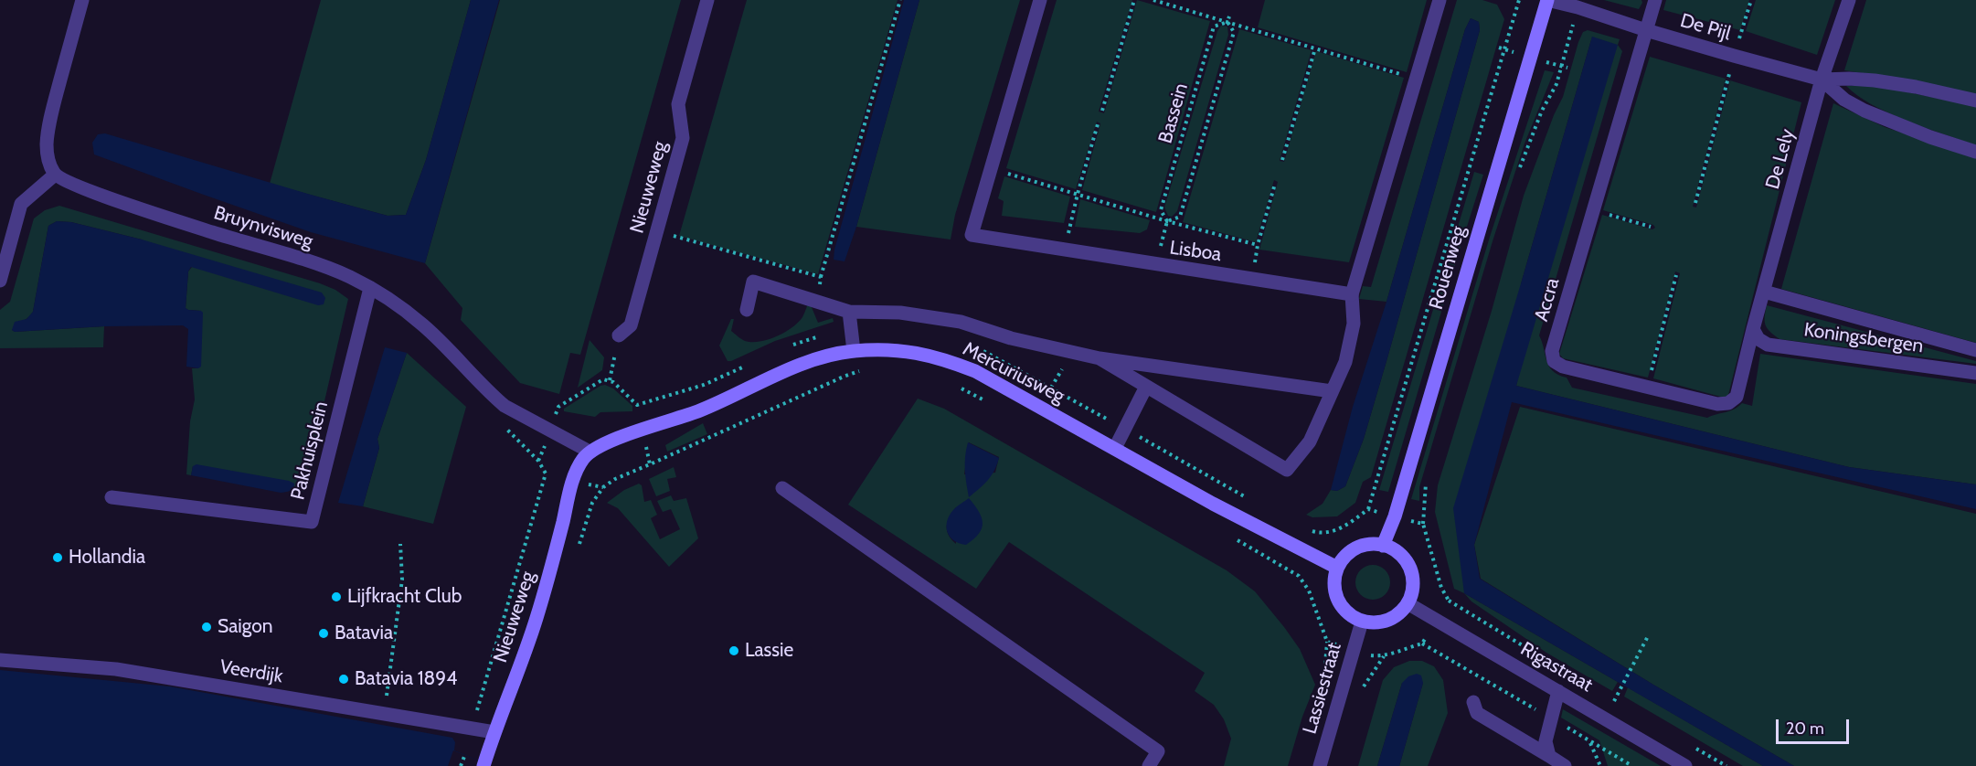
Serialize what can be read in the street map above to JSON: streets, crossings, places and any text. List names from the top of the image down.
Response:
{
  "streets": {
    "main road": ["Nieuweweg", "Rouenweg", "Mercuriusweg"],
    "street": [
      "De Pijl",
      "De Lely",
      "Bruynvisweg",
      "Lisboa",
      "Accra",
      "Koningsbergen",
      "Pakhuisplein",
      "Rigastraat",
      "Veerdijk",
      "Lassiestraat"
    ],
    "path": ["Bassein"]
  },
  "crossings": [
    ["De Pijl", "De Lely"],
    ["De Pijl", "Rouenweg"],
    ["De Pijl", "Accra"],
    ["Bassein", "Lisboa"],
    ["De Lely", "Accra"],
    ["De Lely", "Koningsbergen"],
    ["Nieuweweg", "Bruynvisweg"],
    ["Nieuweweg", "Mercuriusweg"],
    ["Nieuweweg", "Veerdijk"],
    ["Bruynvisweg", "Mercuriusweg"],
    ["Bruynvisweg", "Pakhuisplein"],
    ["Rouenweg", "Mercuriusweg"],
    ["Rouenweg", "Rigastraat"],
    ["Rouenweg", "Lassiestraat"],
    ["Accra", "Koningsbergen"],
    ["Mercuriusweg", "Rigastraat"],
    ["Mercuriusweg", "Lassiestraat"],
    ["Rigastraat", "Lassiestraat"]
  ],
  "places": [
    "Hollandia",
    "Lijfkracht Club",
    "Saigon",
    "Batavia",
    "Lassie",
    "Batavia 1894"
  ],
  "scale_bar": "20 m"
}
